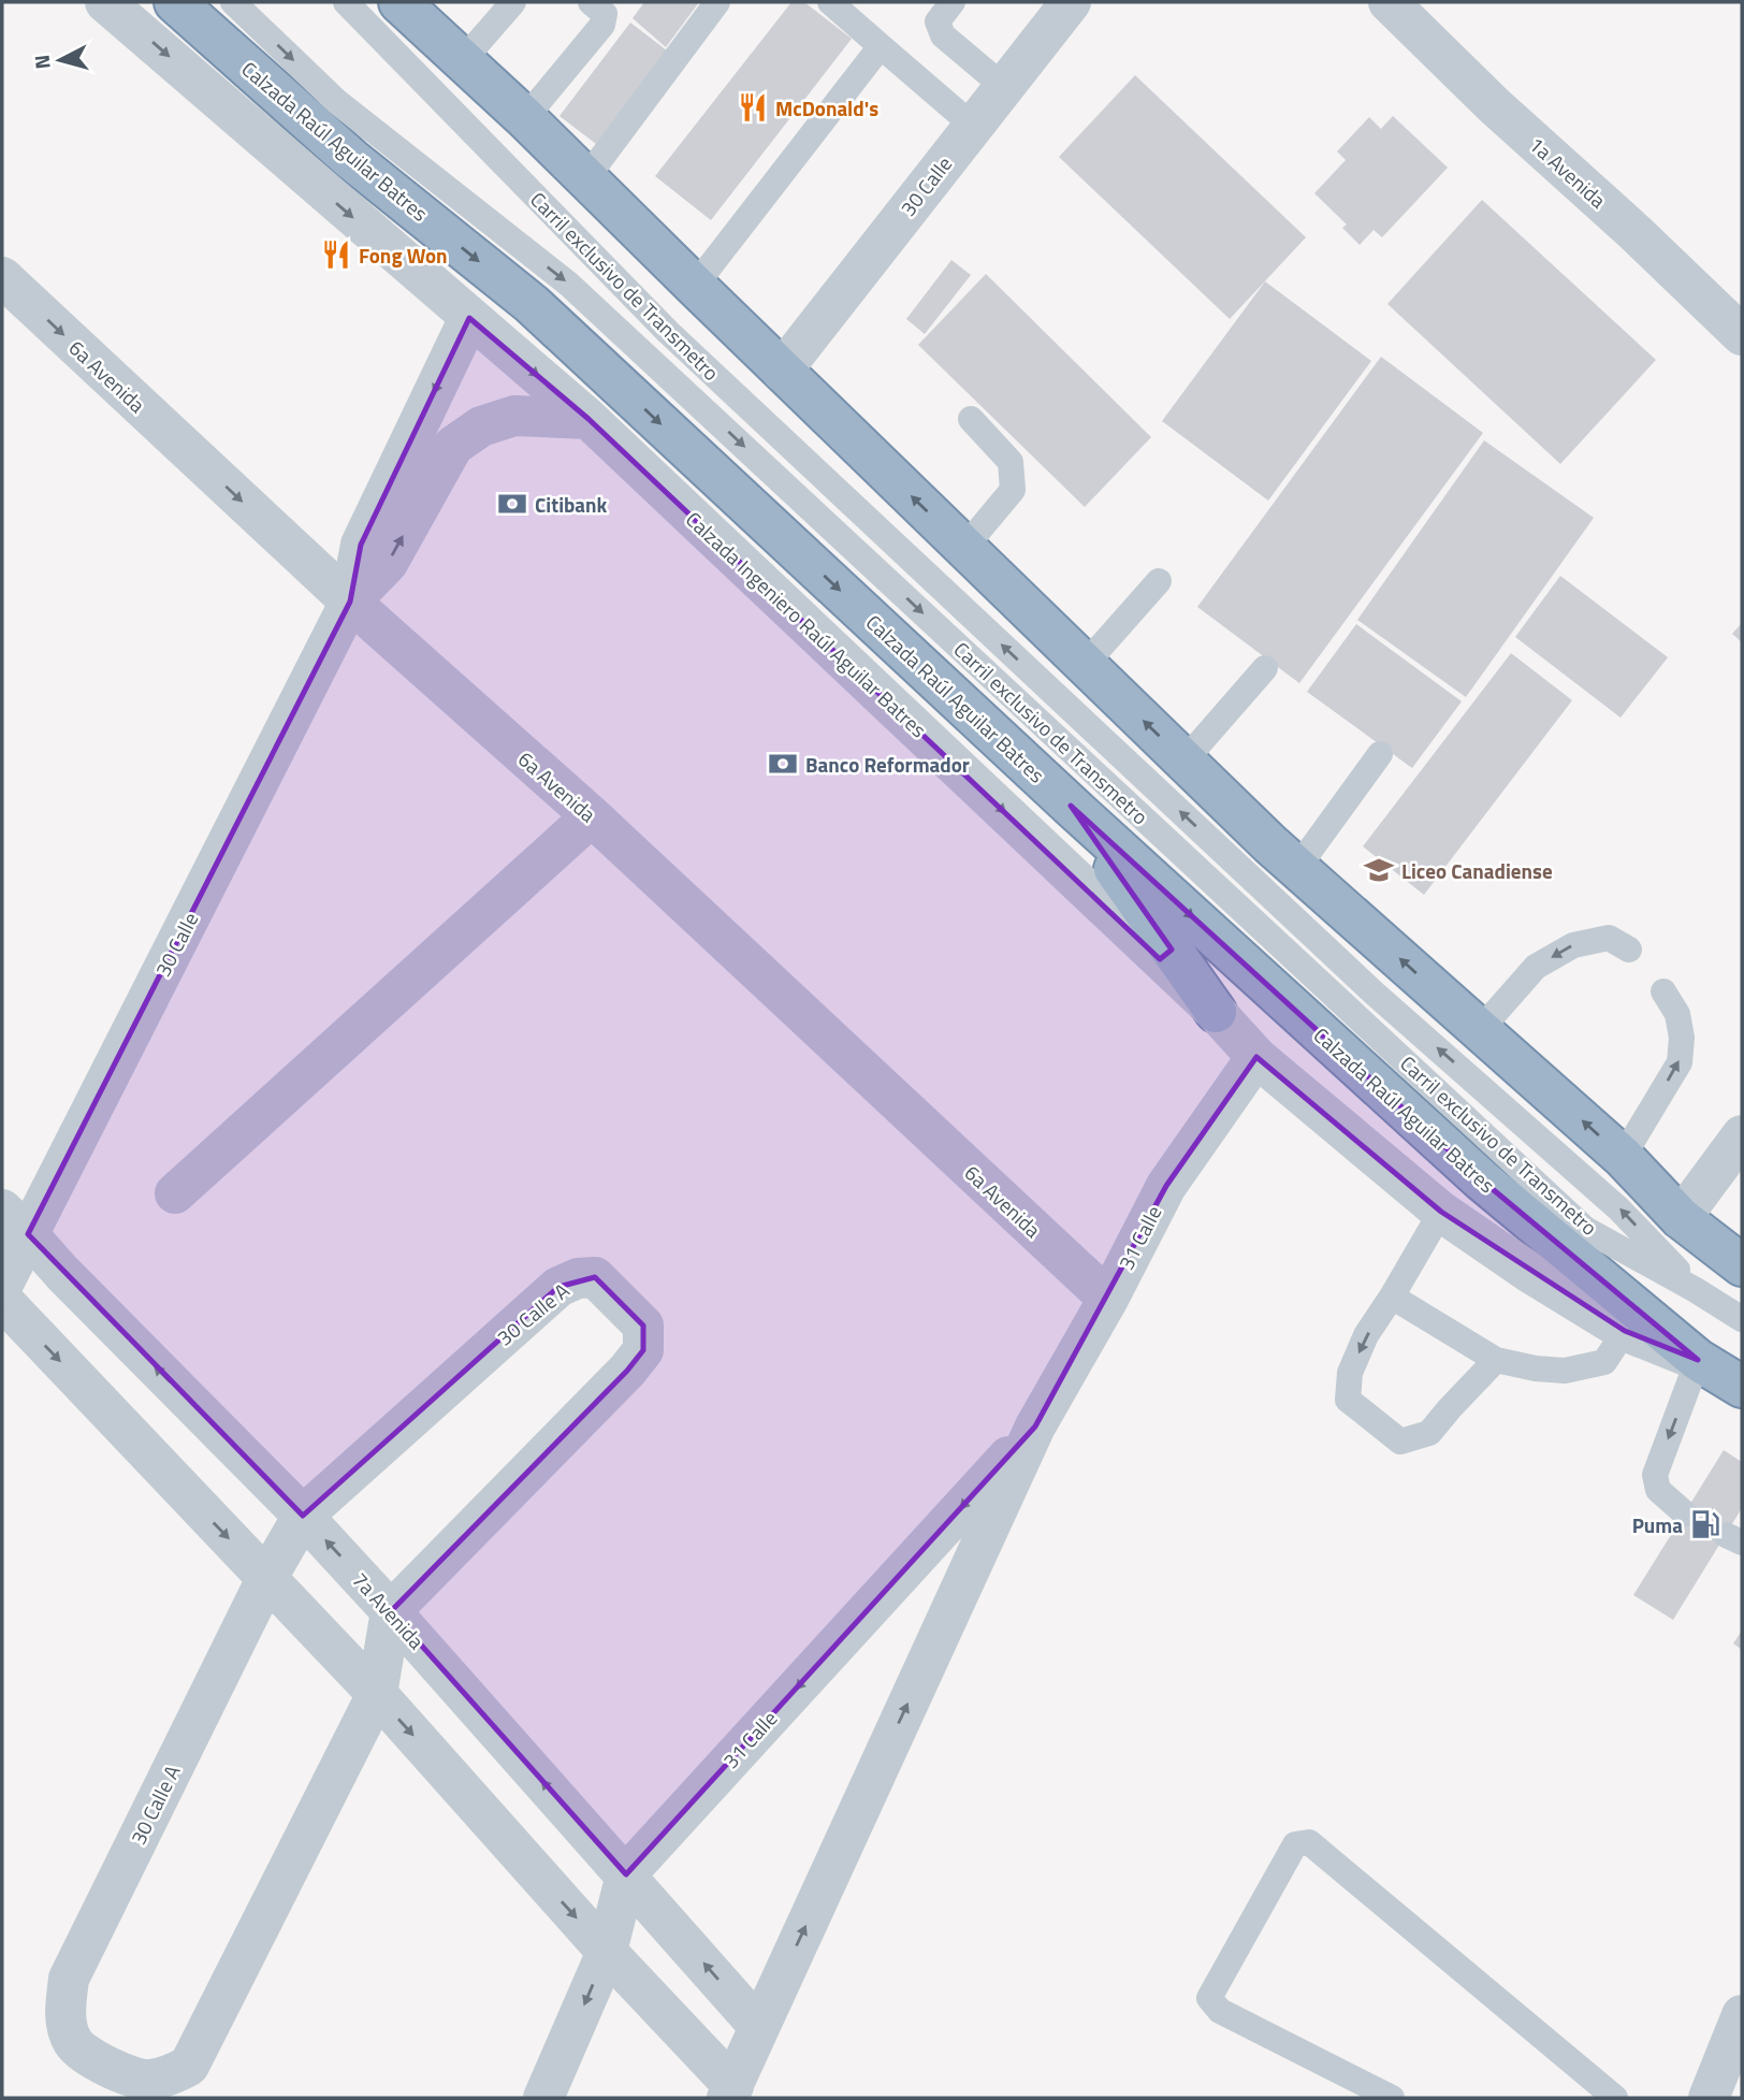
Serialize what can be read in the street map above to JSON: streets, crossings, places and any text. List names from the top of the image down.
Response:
{
  "streets": {
    "highway": ["Calzada Raúl Aguilar Batres"],
    "street": [
      "1a Avenida",
      "30 Calle",
      "6a Avenida",
      "Calzada Ingeniero Raúl Aguilar Batres",
      "31 Calle",
      "30 Calle A",
      "7a Avenida"
    ],
    "lane": ["Carril exclusivo de Transmetro"]
  },
  "crossings": [
    ["Calzada Raúl Aguilar Batres", "Calzada Ingeniero Raúl Aguilar Batres"],
    ["30 Calle", "6a Avenida"],
    ["30 Calle", "Calzada Ingeniero Raúl Aguilar Batres"],
    ["30 Calle", "7a Avenida"],
    ["6a Avenida", "31 Calle"],
    ["Calzada Ingeniero Raúl Aguilar Batres", "31 Calle"],
    ["31 Calle", "7a Avenida"],
    ["30 Calle A", "7a Avenida"]
  ],
  "one_way": ["Calzada Ingeniero Raúl Aguilar Batres"],
  "places": {
    "restaurant": ["McDonald's", "Fong Won"],
    "bank": ["Citibank", "Banco Reformador"],
    "school or university": ["Liceo Canadiense"],
    "fuel station": ["Puma"]
  },
  "north": "left"
}
